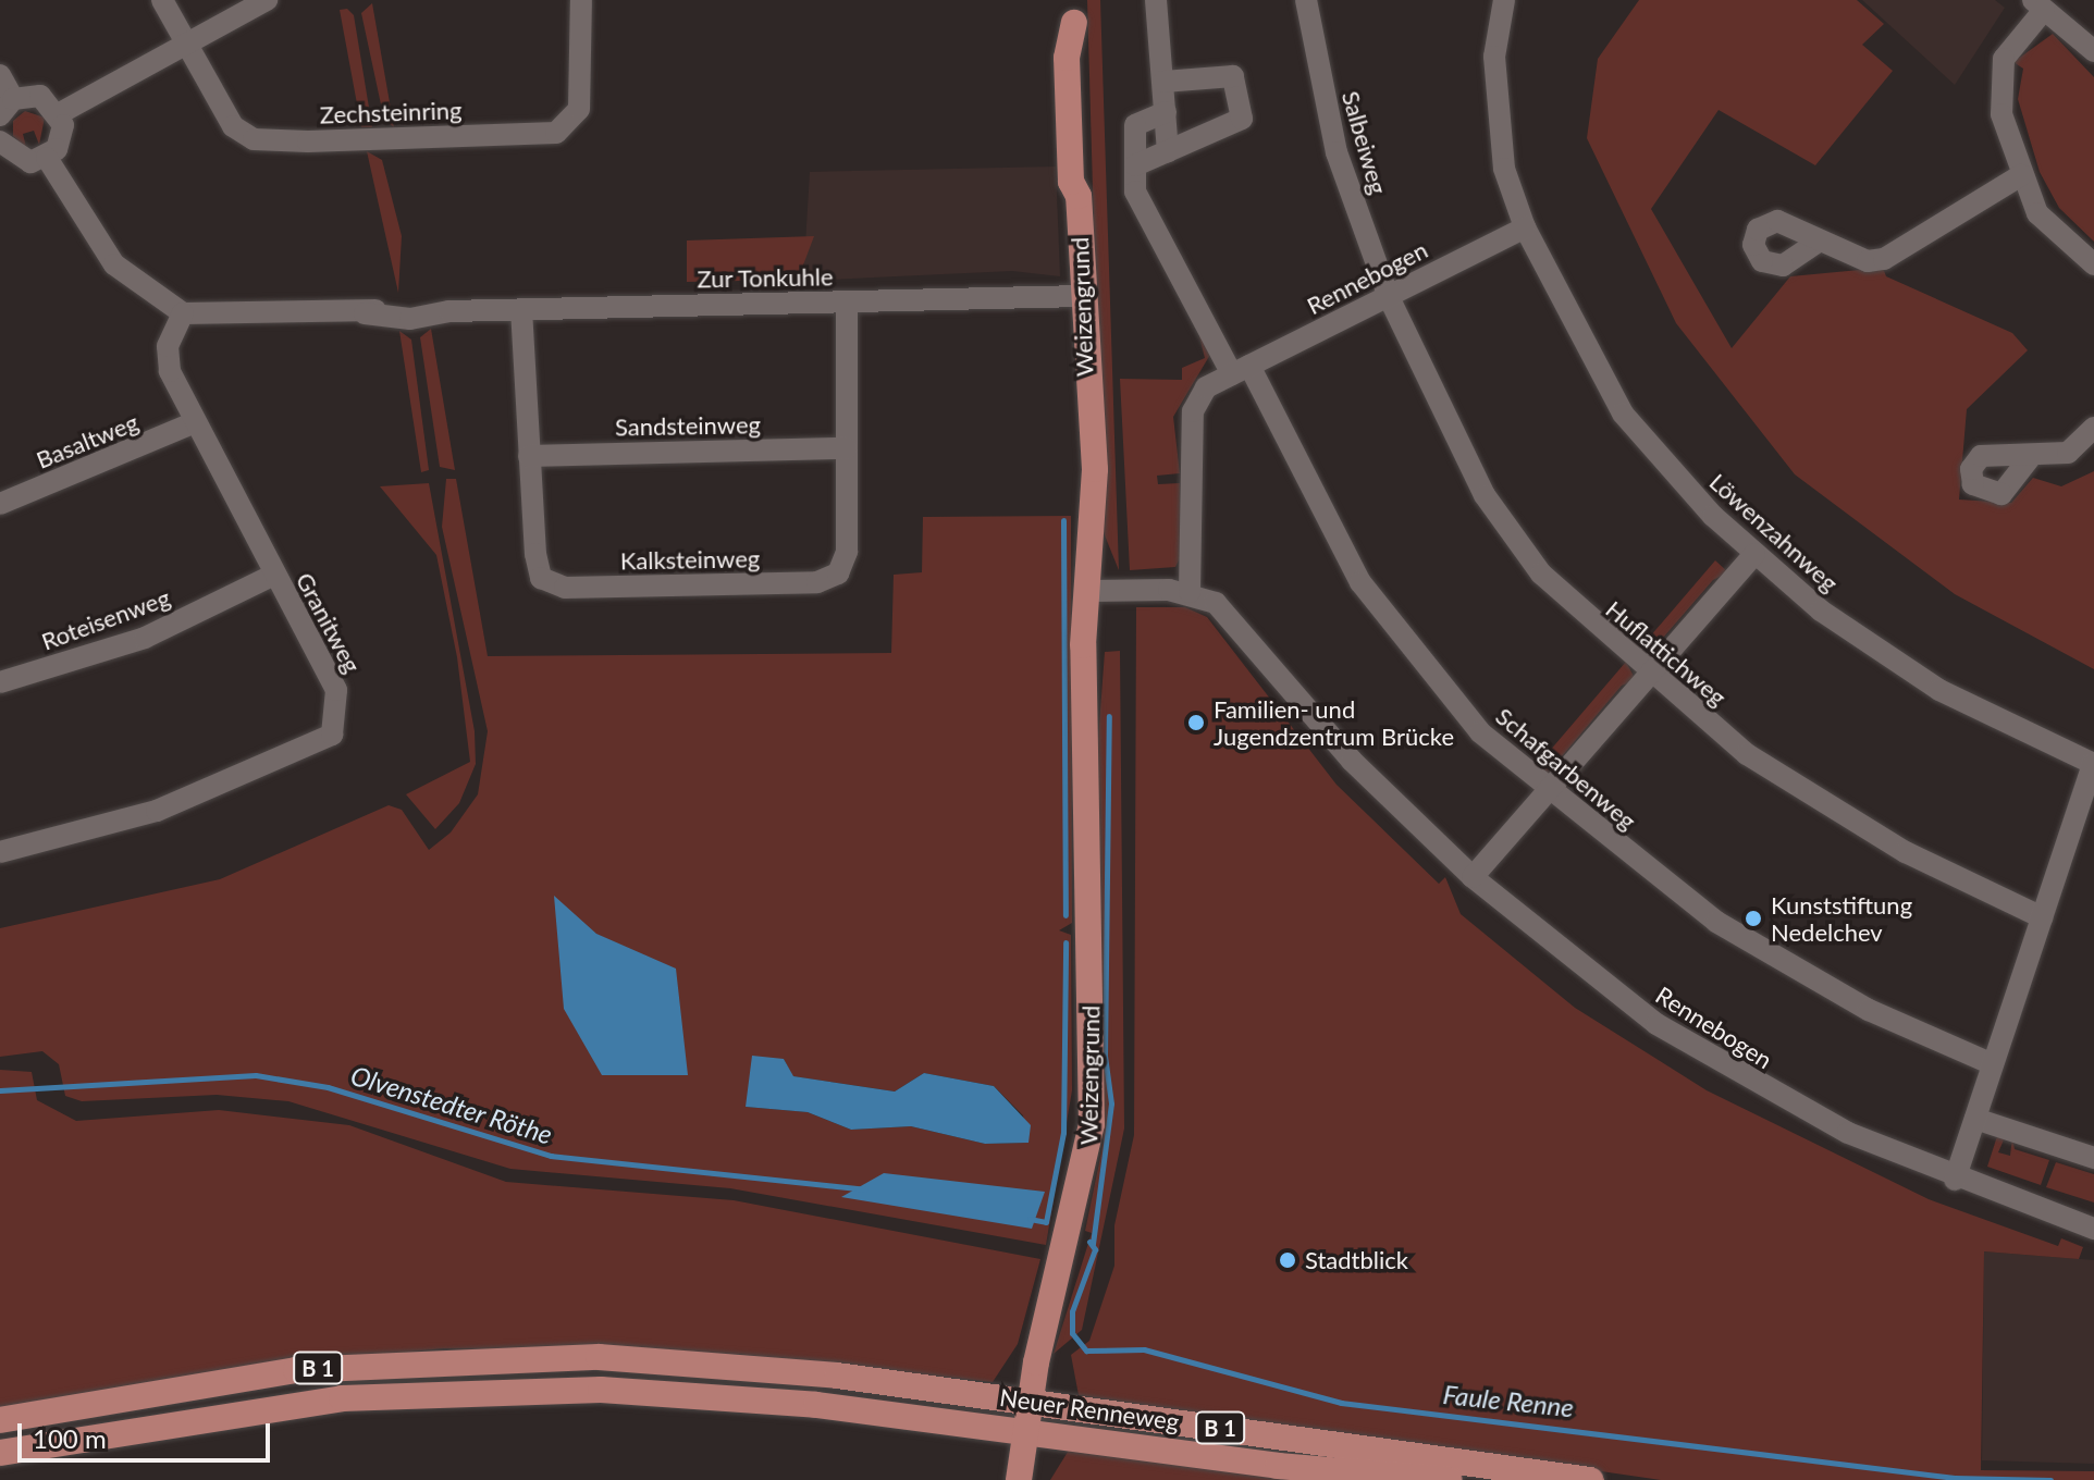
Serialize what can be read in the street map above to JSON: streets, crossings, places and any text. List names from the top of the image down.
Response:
{
  "streets": {
    "main road": ["Weizengrund", "B 1", "Neuer Renneweg"],
    "street": [
      "Zechsteinring",
      "Salbeiweg",
      "Zur Tonkuhle",
      "Rennebogen",
      "Sandsteinweg",
      "Basaltweg",
      "Löwenzahnweg",
      "Kalksteinweg",
      "Roteisenweg",
      "Granitweg",
      "Huflattichweg",
      "Schafgarbenweg"
    ]
  },
  "crossings": [
    ["Salbeiweg", "Rennebogen"],
    ["Salbeiweg", "Huflattichweg"],
    ["Zur Tonkuhle", "Weizengrund"],
    ["Zur Tonkuhle", "Kalksteinweg"],
    ["Zur Tonkuhle", "Granitweg"],
    ["Rennebogen", "Weizengrund"],
    ["Rennebogen", "Löwenzahnweg"],
    ["Rennebogen", "Huflattichweg"],
    ["Rennebogen", "Schafgarbenweg"],
    ["Weizengrund", "Neuer Renneweg"],
    ["Sandsteinweg", "Kalksteinweg"],
    ["Basaltweg", "Granitweg"],
    ["Roteisenweg", "Granitweg"]
  ],
  "water": ["Olvenstedter Röthe", "Faule Renne"],
  "places": ["Familien- und Jugendzentrum Brücke", "Kunststiftung Nedelchev", "Stadtblick"],
  "scale_bar": "100 m"
}
